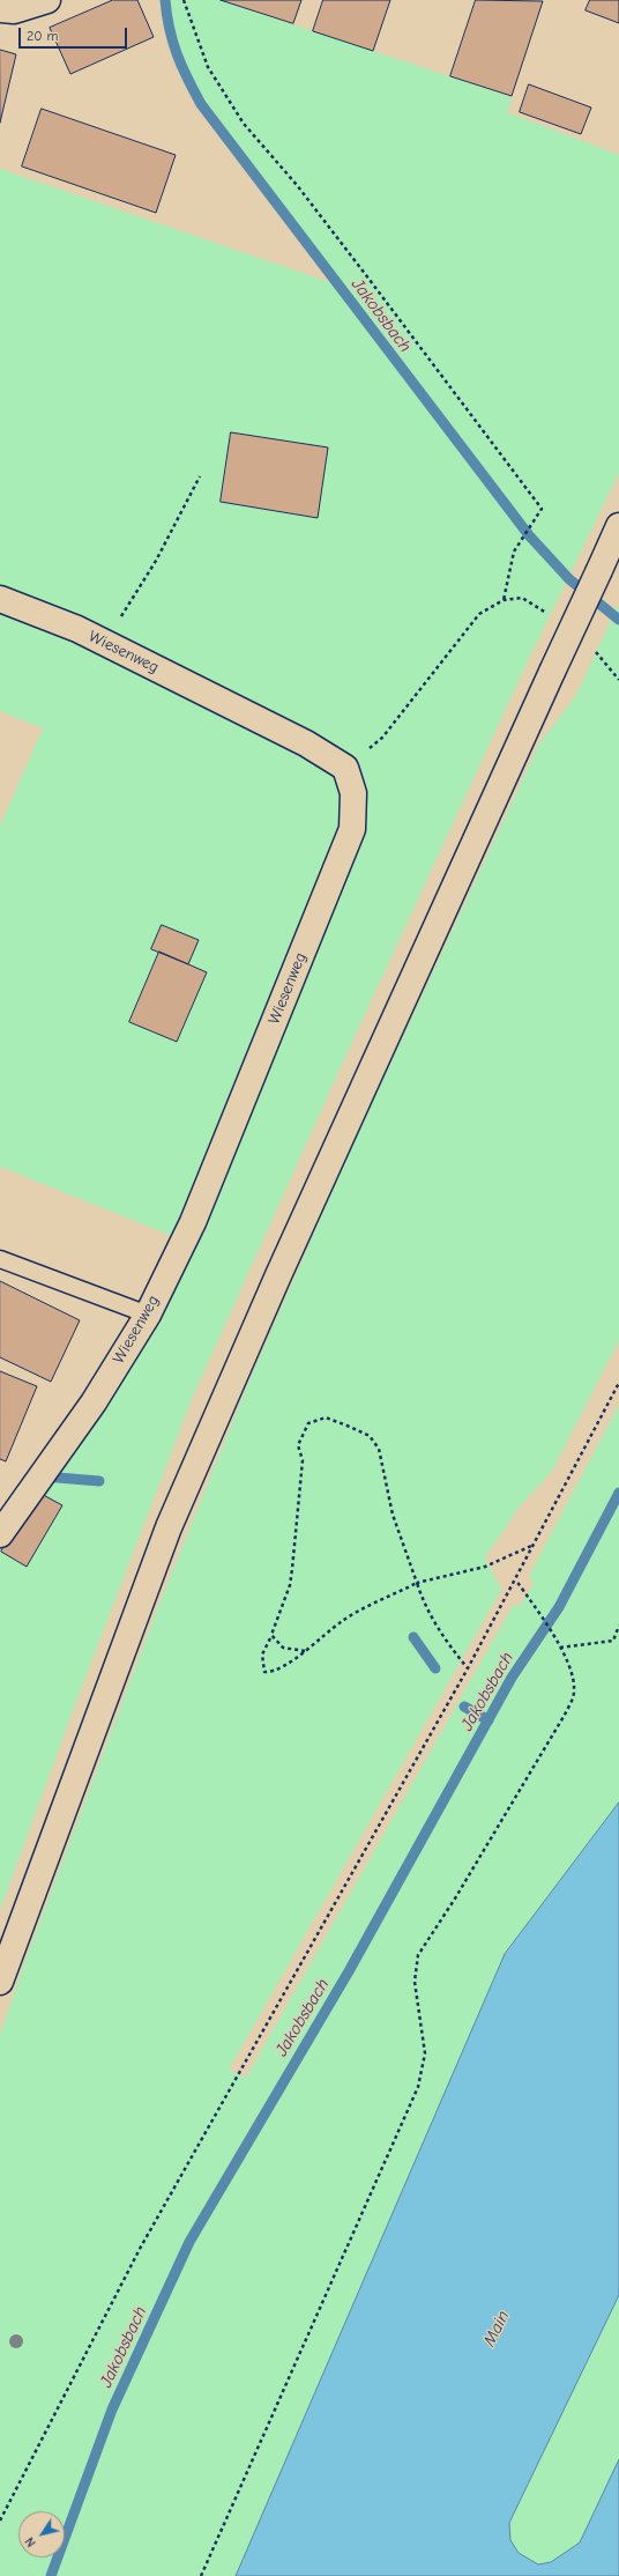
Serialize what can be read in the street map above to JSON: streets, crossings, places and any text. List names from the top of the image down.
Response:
{
  "streets": {
    "main road": ["Wiesenweg"]
  },
  "water": ["Jakobsbach", "Main"],
  "scale_bar": "20 m",
  "north": "bottom left"
}
